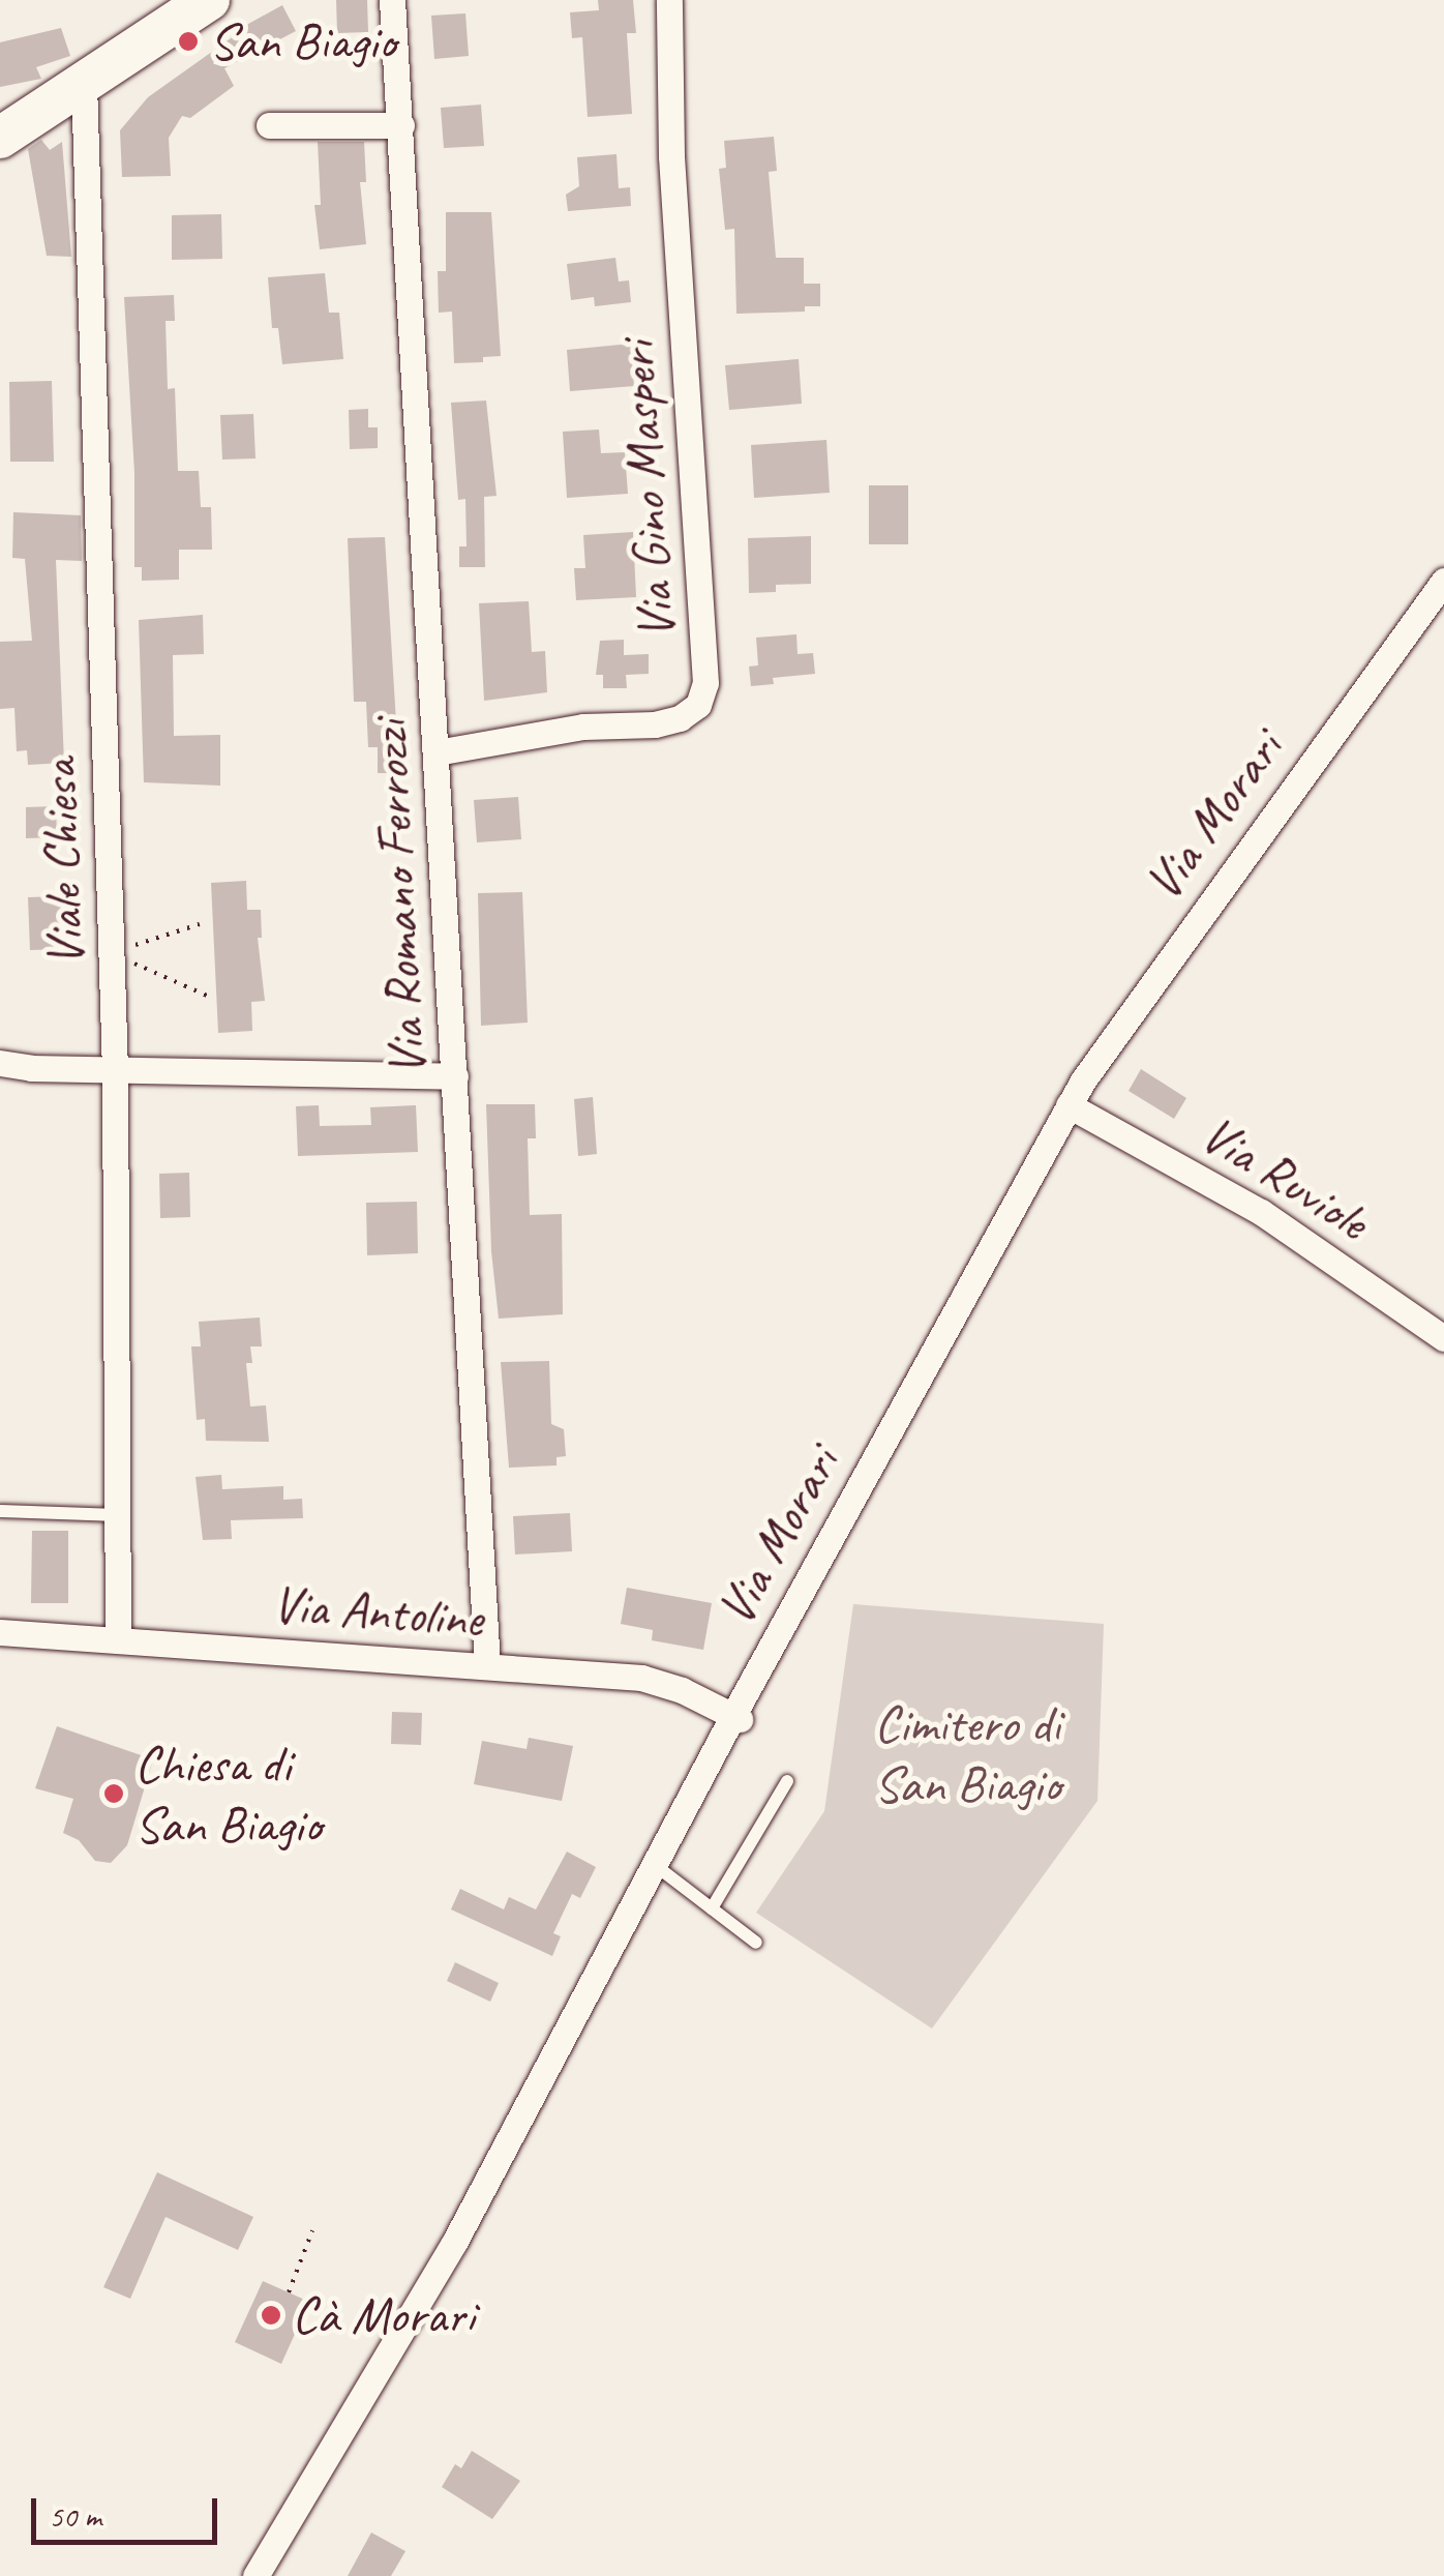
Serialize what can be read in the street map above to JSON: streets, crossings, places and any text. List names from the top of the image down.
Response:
{
  "streets": {
    "street": [
      "Via Gino Masperi",
      "Via Morari",
      "Viale Chiesa",
      "Via Romano Ferrozzi",
      "Via Ruviole",
      "Via Antoline"
    ]
  },
  "crossings": [
    ["Via Gino Masperi", "Via Romano Ferrozzi"],
    ["Via Morari", "Via Ruviole"],
    ["Via Morari", "Via Antoline"],
    ["Viale Chiesa", "Via Antoline"],
    ["Via Romano Ferrozzi", "Via Antoline"]
  ],
  "parks": ["Cimitero di San Biagio"],
  "places": ["San Biagio", "Chiesa di San Biagio", "Cà Morari"],
  "scale_bar": "50 m"
}
